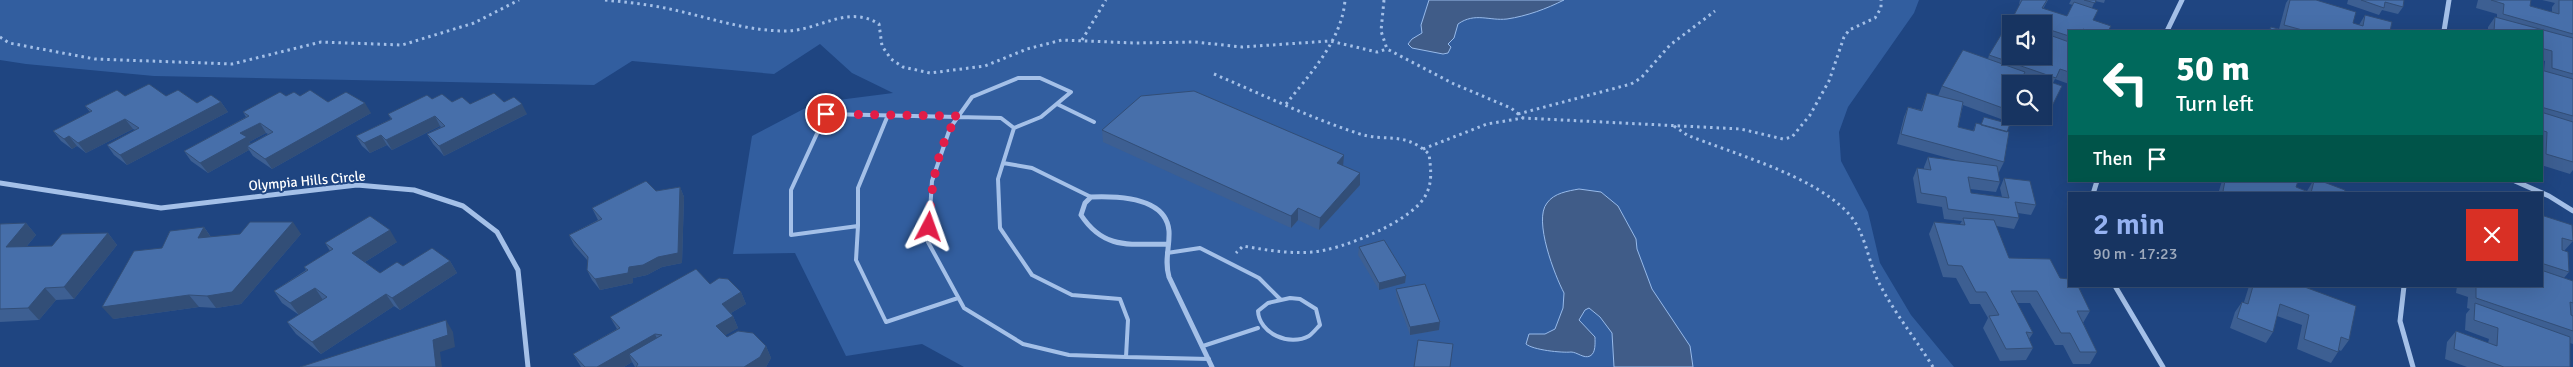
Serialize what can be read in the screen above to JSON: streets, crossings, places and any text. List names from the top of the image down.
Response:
{
  "streets": {
    "street": ["Olympia Hills Circle"]
  },
  "page": {
    "turn": ["50 m", "Turn left"],
    "then": "Then",
    "heading": ["2 min", "90 m · 17:23"]
  }
}
